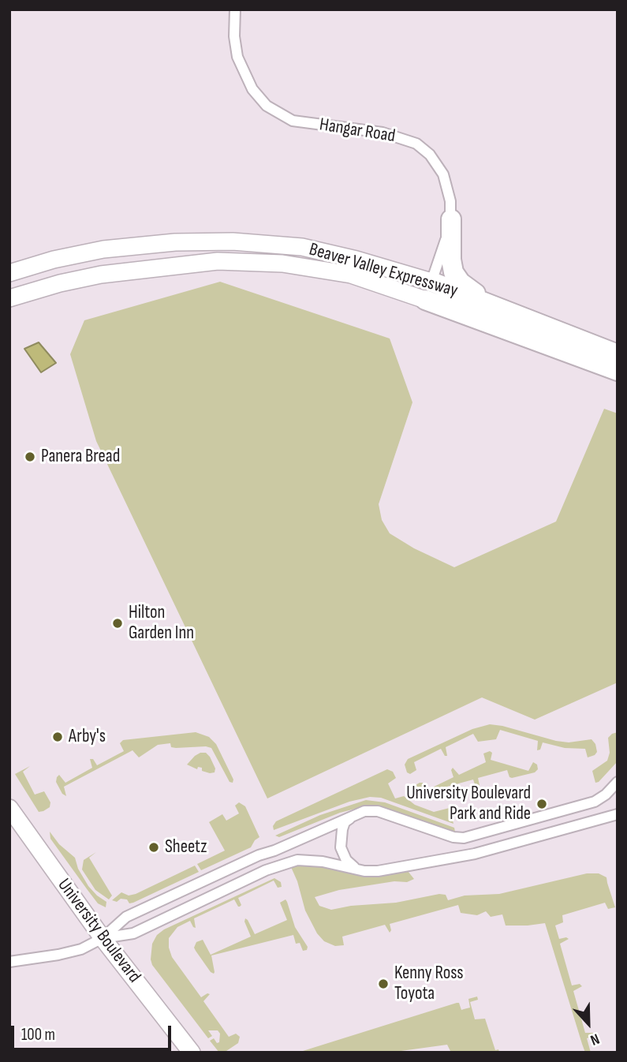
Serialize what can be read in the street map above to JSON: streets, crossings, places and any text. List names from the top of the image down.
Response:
{
  "streets": {
    "highway": ["Beaver Valley Expressway"],
    "main road": ["University Boulevard"],
    "street": ["Hangar Road"]
  },
  "crossings": [
    ["Hangar Road", "Beaver Valley Expressway"]
  ],
  "places": [
    "Panera Bread",
    "Hilton Garden Inn",
    "Arby's",
    "University Boulevard Park and Ride",
    "Sheetz",
    "Kenny Ross Toyota"
  ],
  "scale_bar": "100 m",
  "north": "bottom"
}
